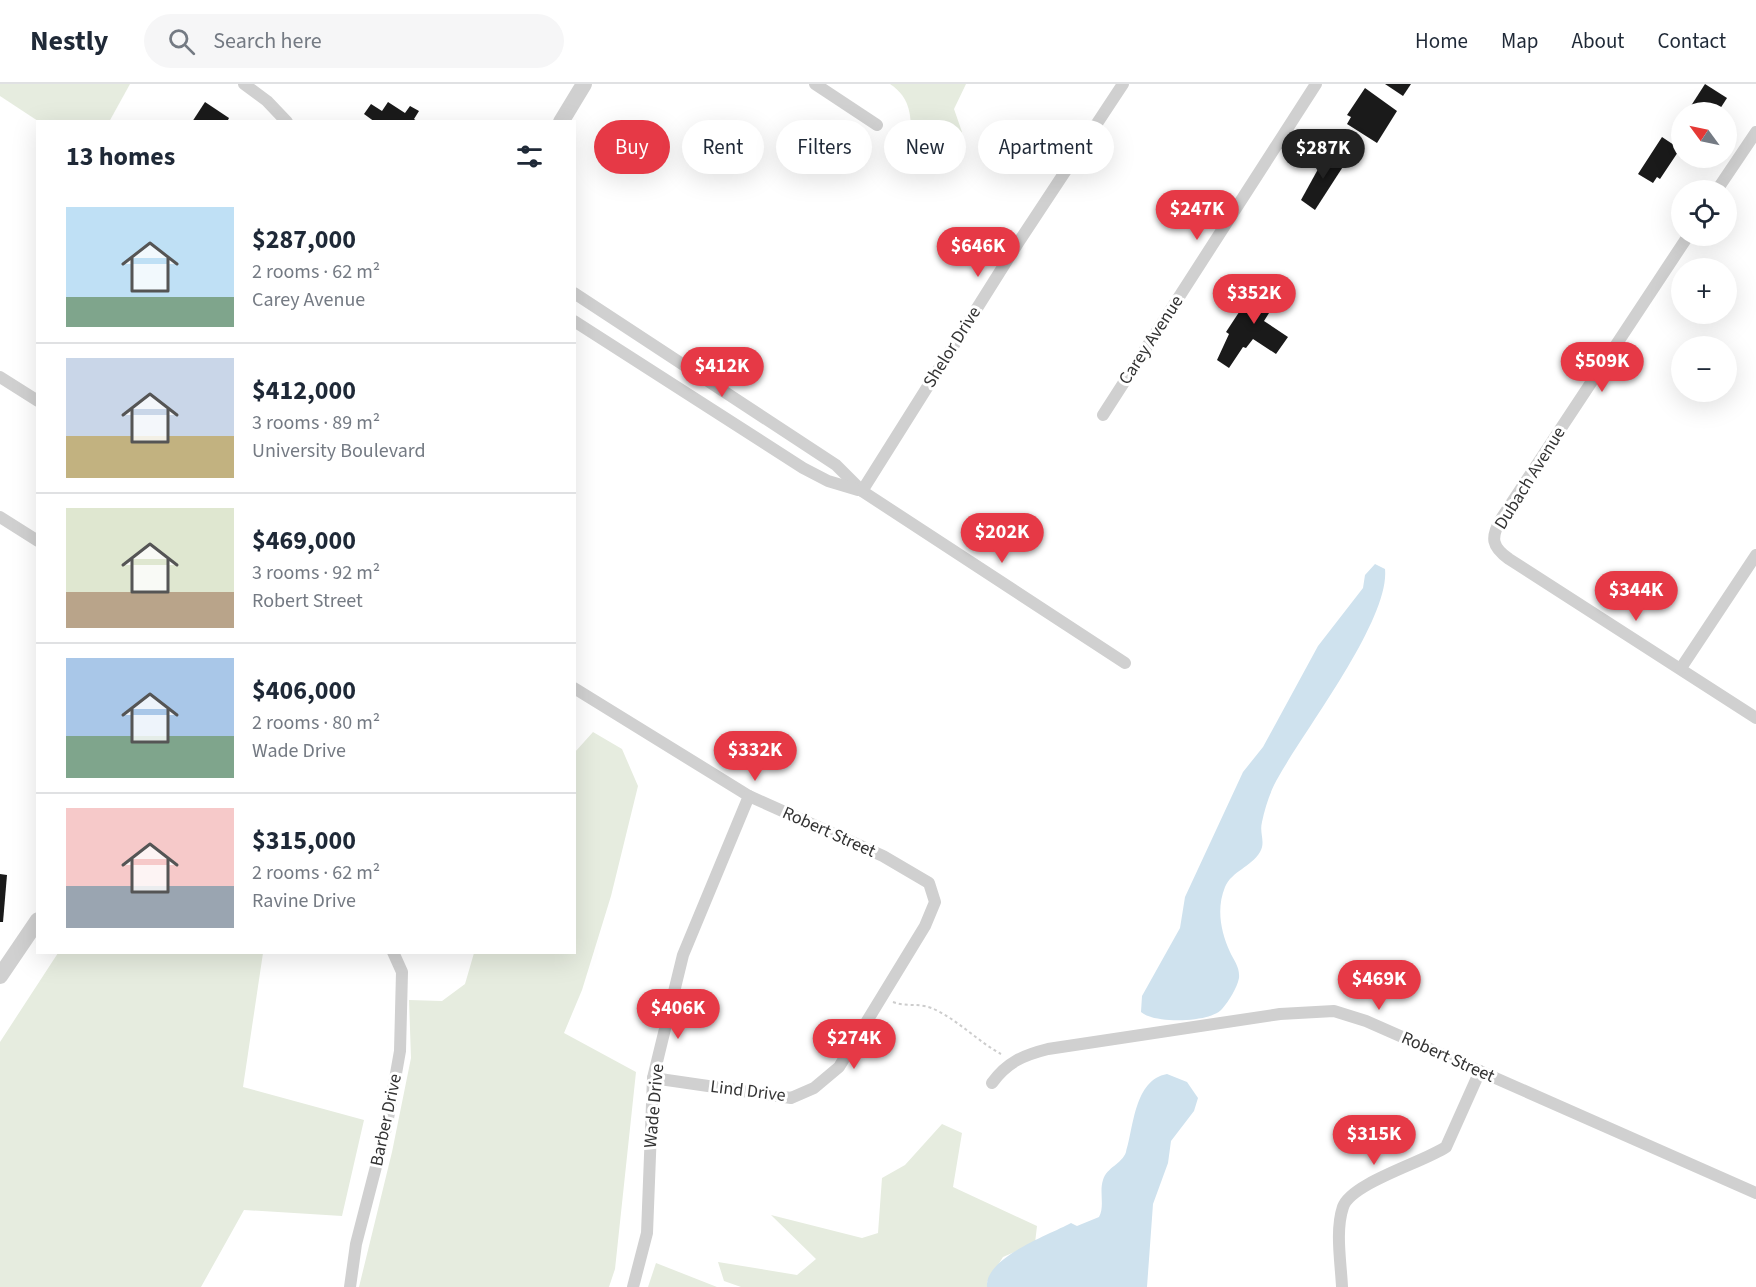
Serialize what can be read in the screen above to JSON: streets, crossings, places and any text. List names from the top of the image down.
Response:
{
  "streets": {
    "street": [
      "Carey Avenue",
      "Shelor Drive",
      "Dubach Avenue",
      "Robert Street",
      "Lind Drive",
      "Wade Drive",
      "Barber Drive"
    ]
  },
  "crossings": [
    ["Robert Street", "Lind Drive"],
    ["Robert Street", "Wade Drive"],
    ["Lind Drive", "Wade Drive"]
  ],
  "north": "top left",
  "page": {
    "header": "Nestly",
    "search": "Search here",
    "nav": [
      "Home",
      "Map",
      "About",
      "Contact"
    ],
    "map_buttons": ["+", "−"],
    "chip": [
      "Buy",
      "Rent",
      "Filters",
      "New",
      "Apartment"
    ],
    "heading": "13 homes",
    "price": [
      "$287K",
      "$247K",
      "$646K",
      "$352K",
      "$509K",
      "$412K",
      "$202K",
      "$344K",
      "$332K",
      "$469K",
      "$406K",
      "$274K",
      "$315K"
    ],
    "list": [
      {
        "name": "$287,000",
        "note": "2 rooms · 62 m² · Carey Avenue"
      },
      {
        "name": "$412,000",
        "note": "3 rooms · 89 m² · University Boulevard"
      },
      {
        "name": "$469,000",
        "note": "3 rooms · 92 m² · Robert Street"
      },
      {
        "name": "$406,000",
        "note": "2 rooms · 80 m² · Wade Drive"
      },
      {
        "name": "$315,000",
        "note": "2 rooms · 62 m² · Ravine Drive"
      }
    ]
  }
}
